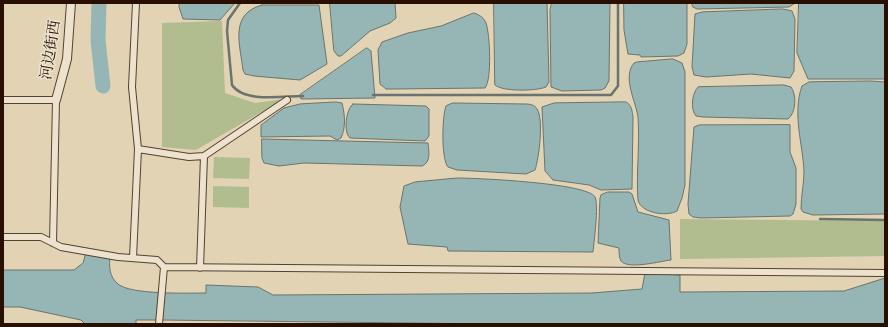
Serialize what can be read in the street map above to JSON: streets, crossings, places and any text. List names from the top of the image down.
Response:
{
  "streets": {
    "street": ["河边街西"]
  }
}
